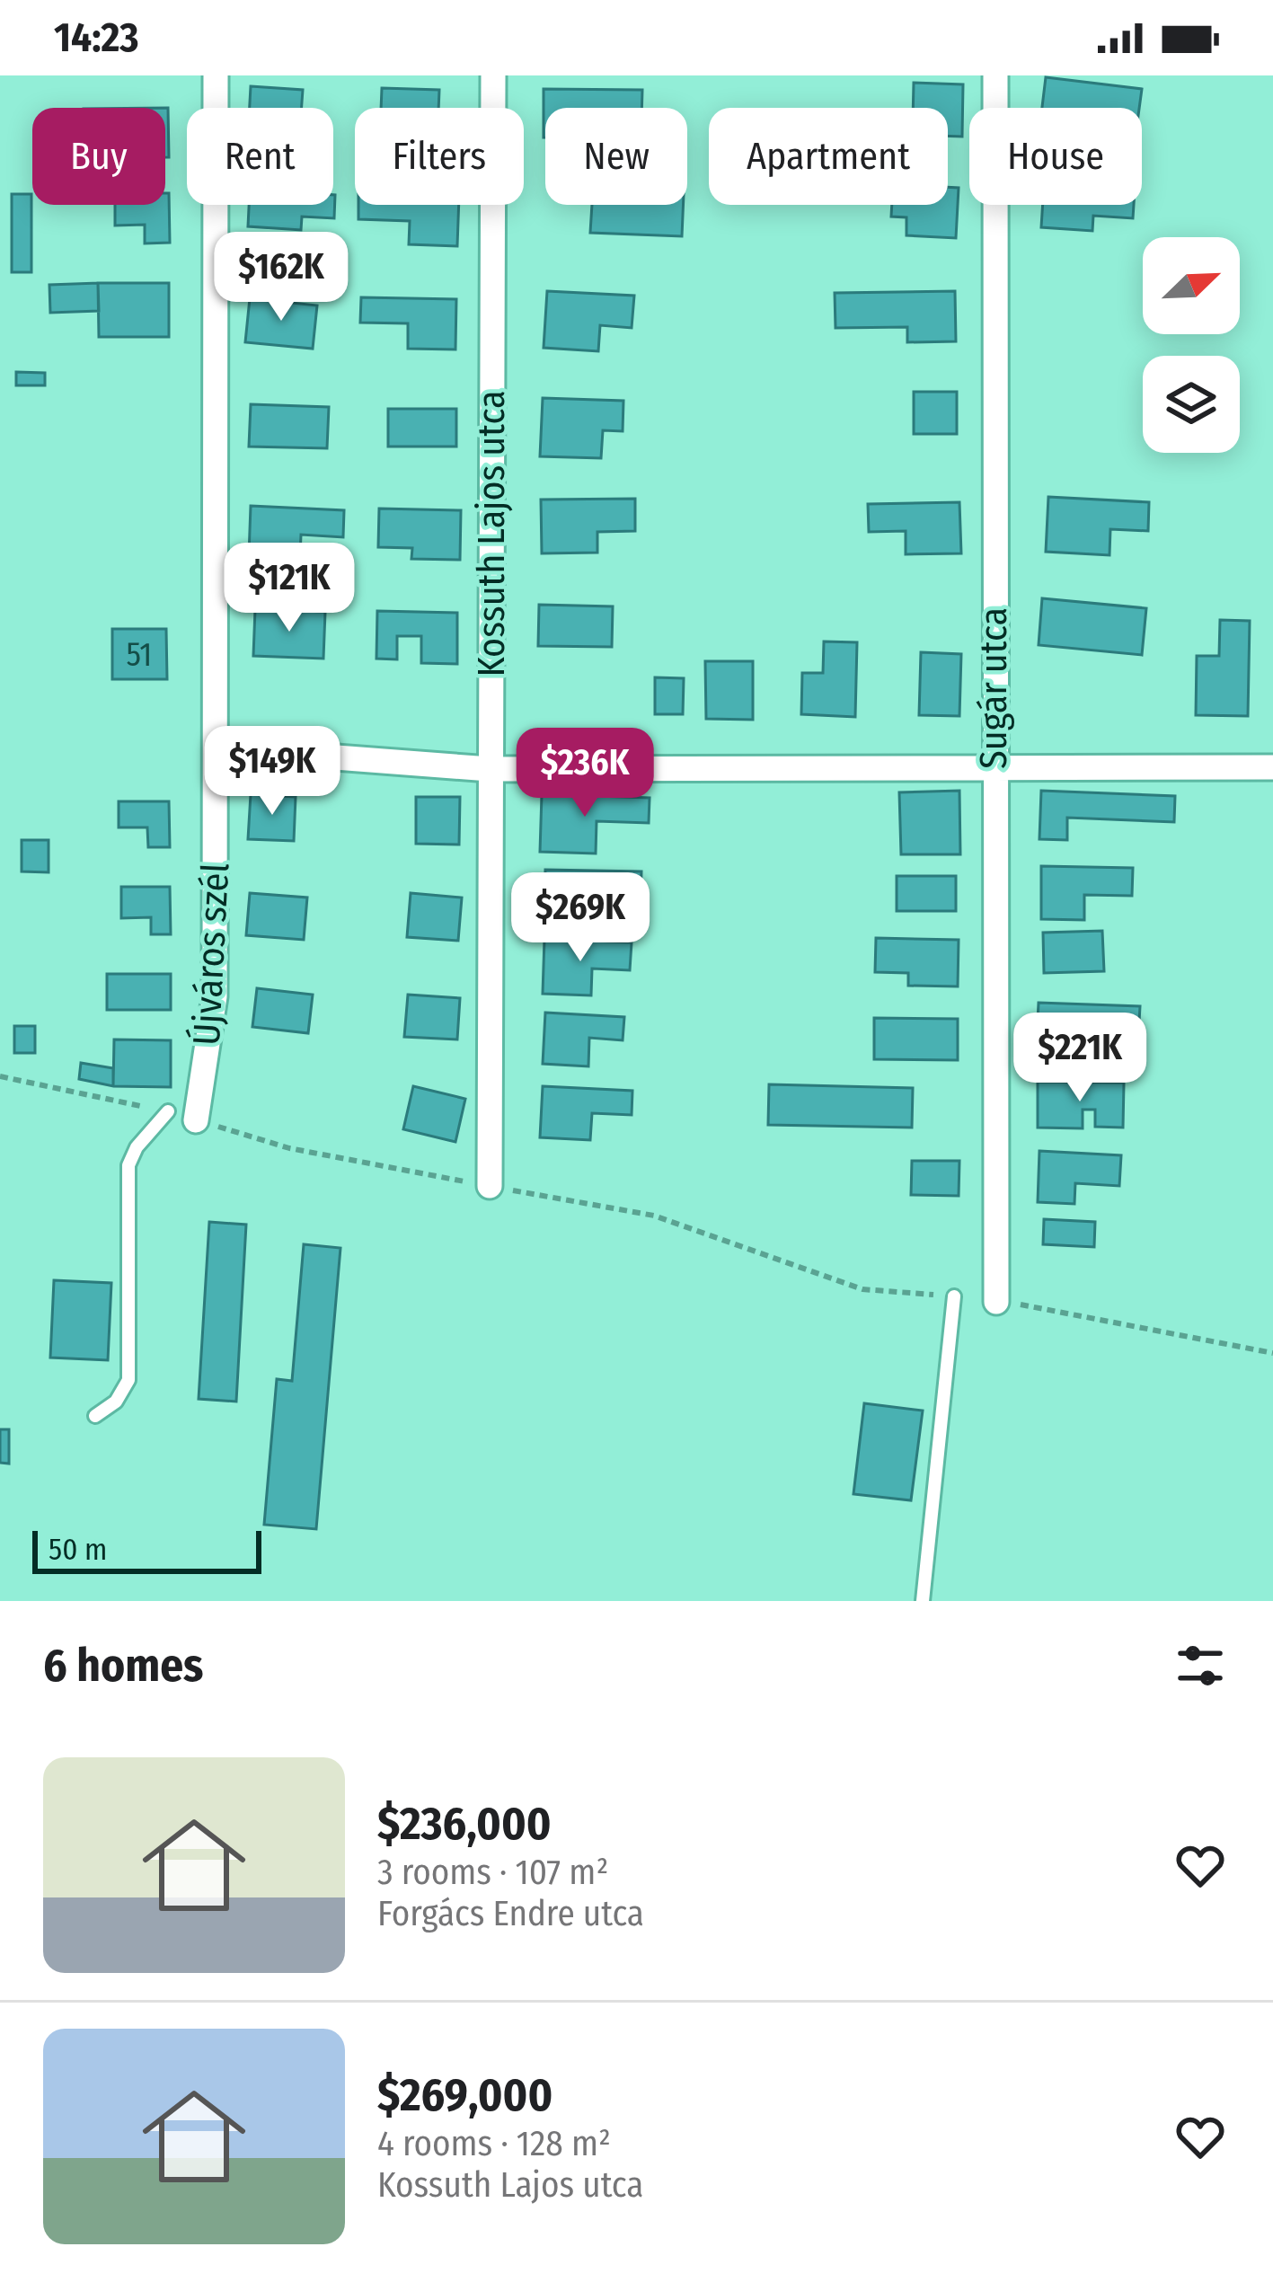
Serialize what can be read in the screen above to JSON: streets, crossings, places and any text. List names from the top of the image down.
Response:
{
  "streets": {
    "street": ["Kossuth Lajos utca", "Sugár utca", "Újváros szél"]
  },
  "house_numbers": ["51"],
  "scale_bar": "50 m",
  "north": "top right",
  "page": {
    "status": "14:23",
    "chip": [
      "Buy",
      "Rent",
      "Filters",
      "New",
      "Apartment",
      "House"
    ],
    "price": [
      "$162K",
      "$121K",
      "$149K",
      "$236K",
      "$269K",
      "$221K"
    ],
    "scale": "50 m",
    "heading": "6 homes",
    "list": [
      {
        "name": "$236,000",
        "note": "3 rooms · 107 m² · Forgács Endre utca"
      },
      {
        "name": "$269,000",
        "note": "4 rooms · 128 m² · Kossuth Lajos utca"
      }
    ]
  }
}
